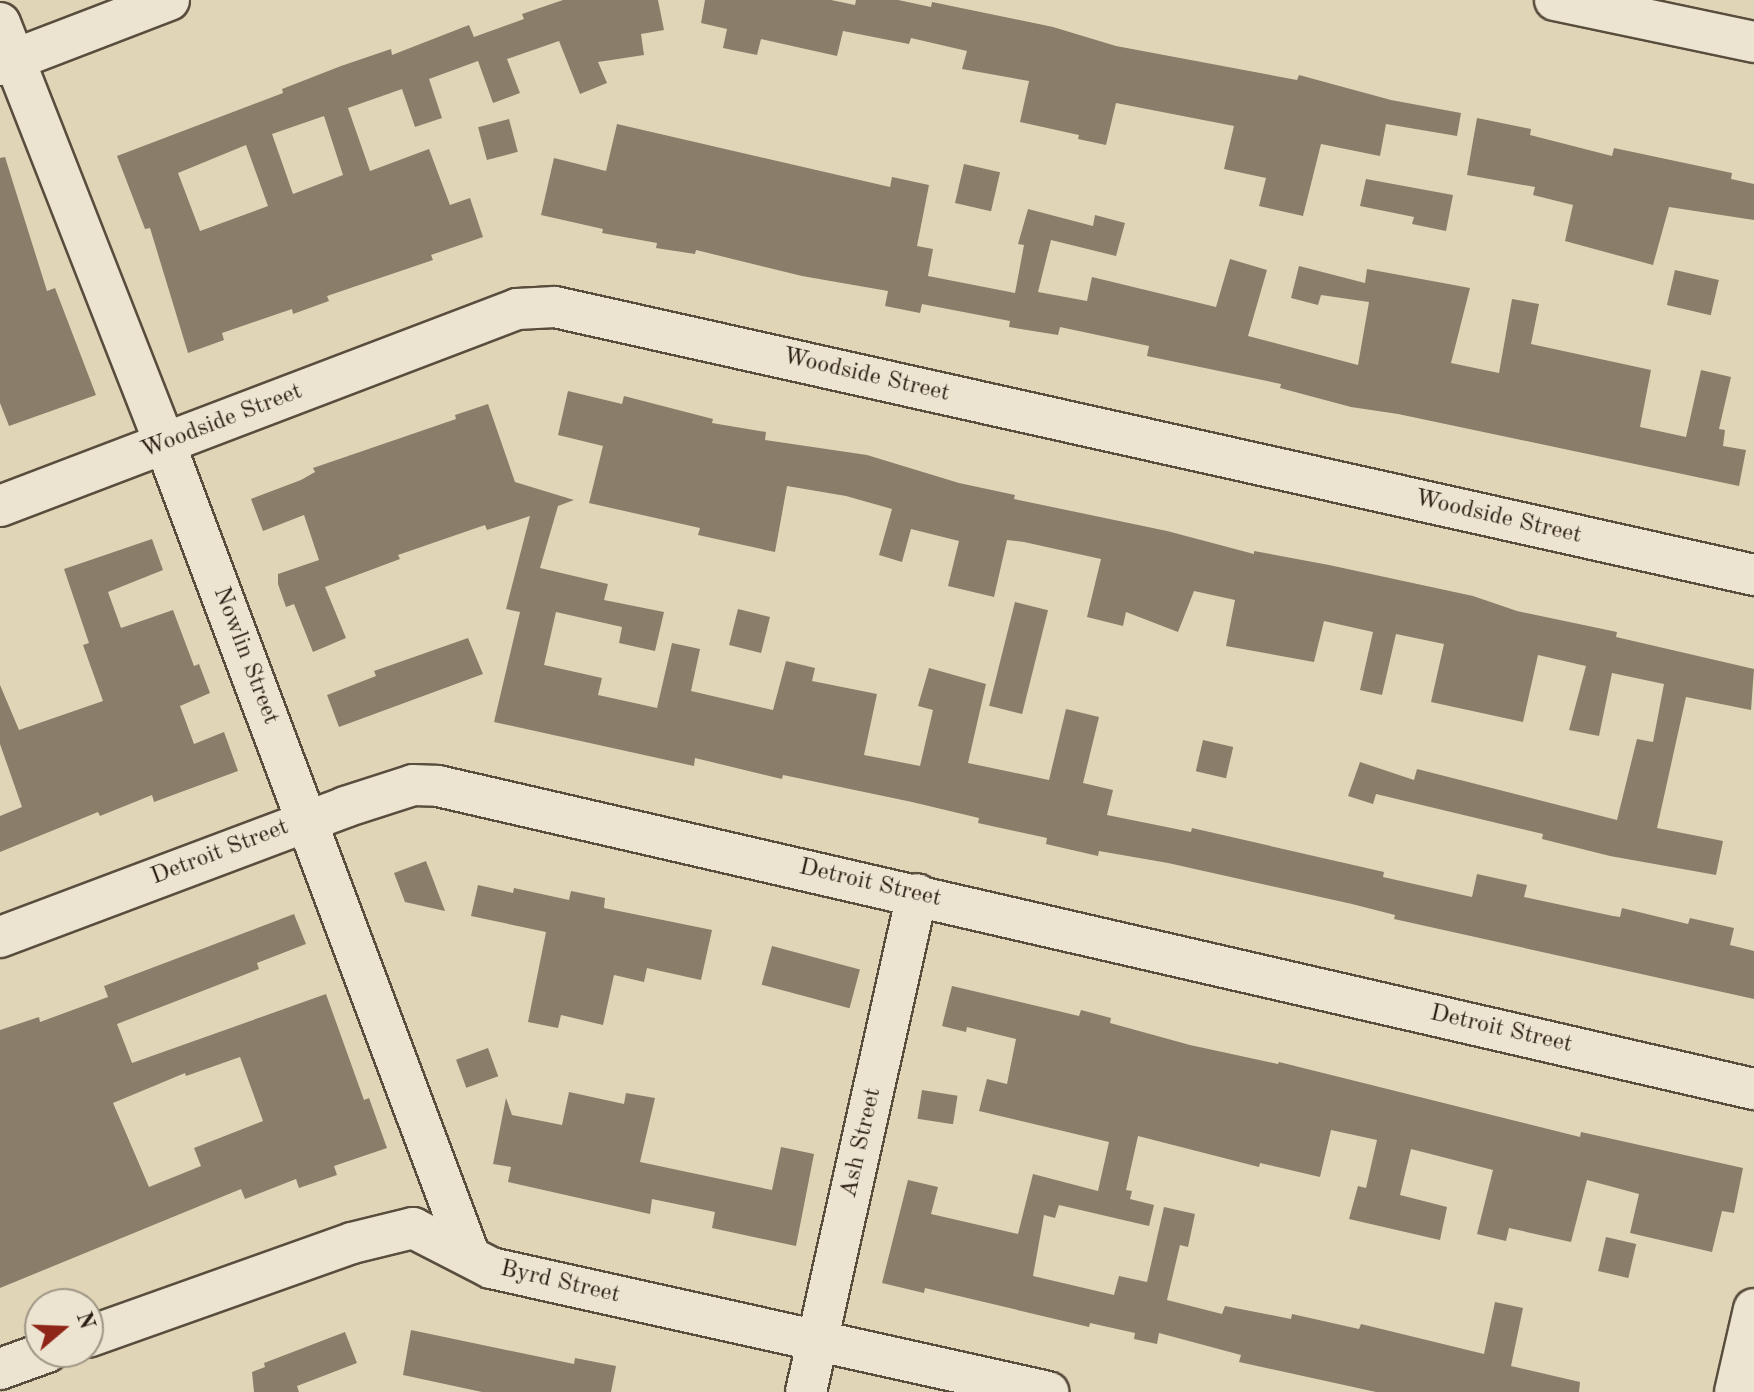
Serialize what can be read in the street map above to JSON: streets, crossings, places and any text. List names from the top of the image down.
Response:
{
  "streets": {
    "street": [
      "Woodside Street",
      "Nowlin Street",
      "Detroit Street",
      "Ash Street",
      "Byrd Street"
    ]
  },
  "crossings": [
    ["Woodside Street", "Nowlin Street"],
    ["Nowlin Street", "Detroit Street"],
    ["Nowlin Street", "Byrd Street"],
    ["Detroit Street", "Ash Street"],
    ["Ash Street", "Byrd Street"]
  ],
  "north": "right"
}
